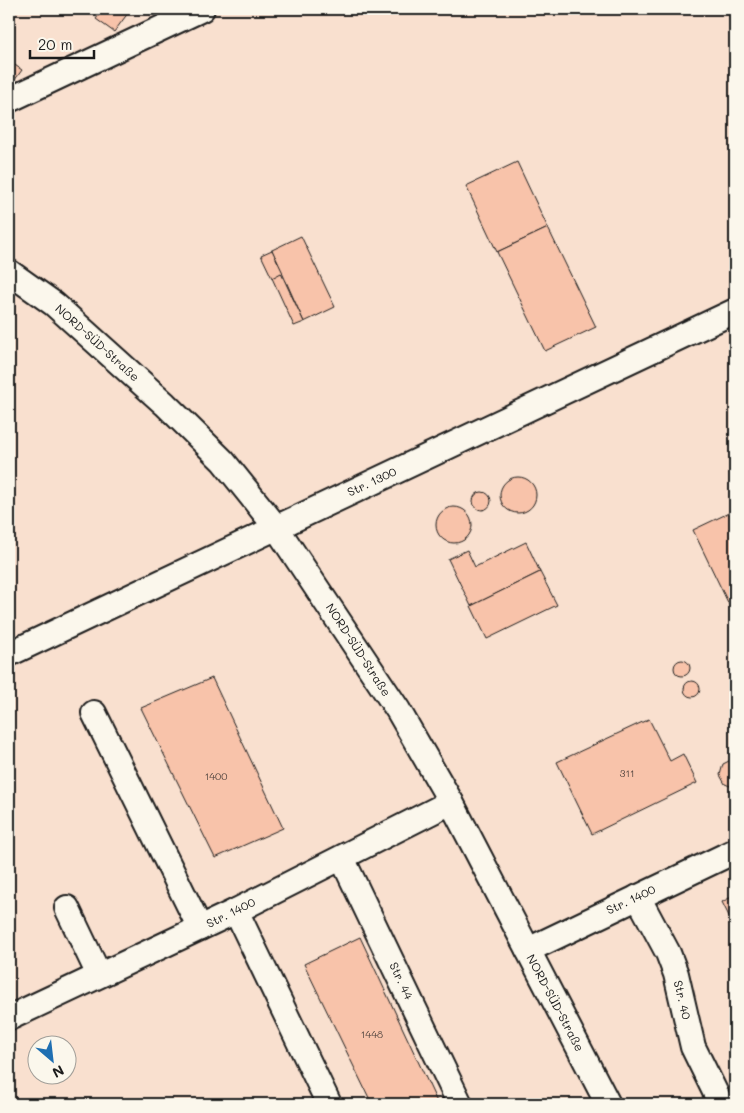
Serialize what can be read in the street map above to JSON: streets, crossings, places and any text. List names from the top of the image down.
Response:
{
  "streets": {
    "lane": [
      "NORD-SÜD-Straße",
      "Str. 1300",
      "Str. 1400",
      "Str. 44",
      "Str. 40"
    ]
  },
  "crossings": [
    ["NORD-SÜD-Straße", "Str. 1300"],
    ["NORD-SÜD-Straße", "Str. 1400"],
    ["Str. 1400", "Str. 44"],
    ["Str. 1400", "Str. 40"]
  ],
  "house_numbers": ["311", "1400", "1448"],
  "scale_bar": "20 m",
  "north": "bottom right"
}
